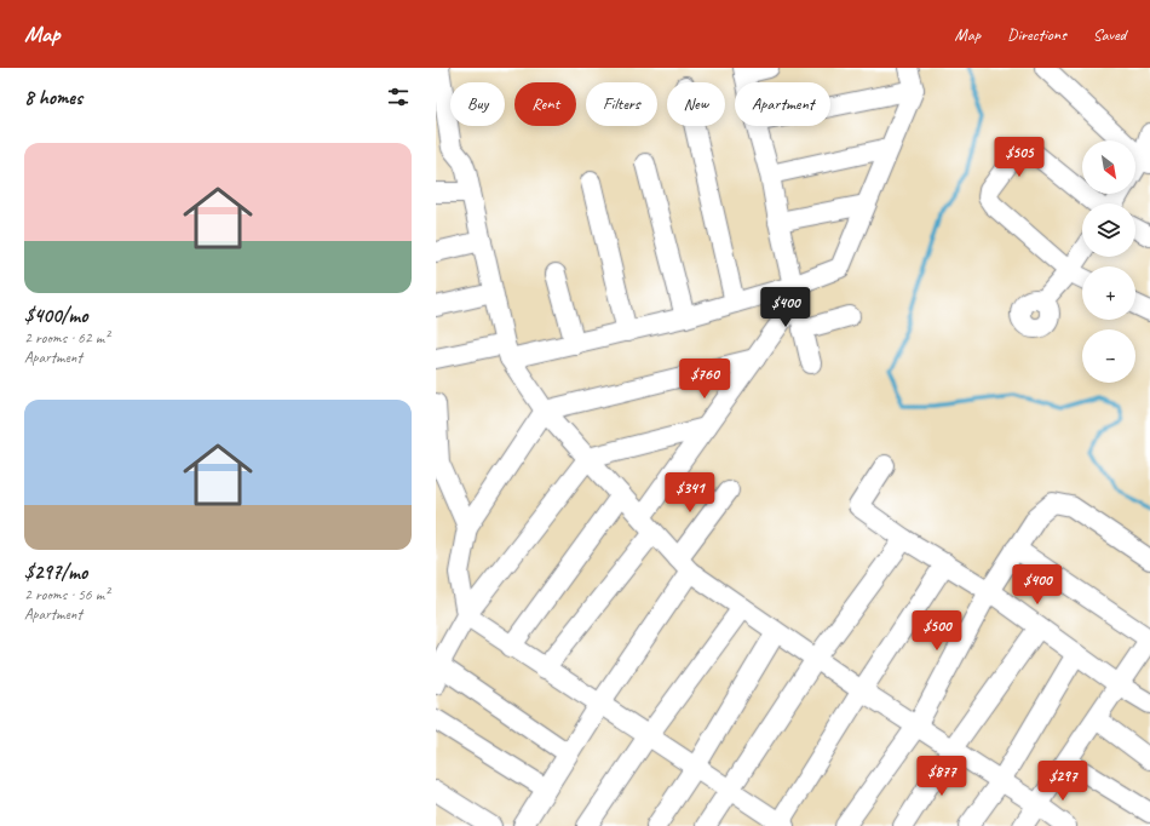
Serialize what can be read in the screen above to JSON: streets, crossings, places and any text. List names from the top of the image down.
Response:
{
  "north": "bottom right",
  "page": {
    "header": "Map",
    "nav": ["Map", "Directions", "Saved"],
    "heading": "8 homes",
    "chip": [
      "Buy",
      "Rent",
      "Filters",
      "New",
      "Apartment"
    ],
    "list": [
      {
        "name": "$400/mo",
        "note": "2 rooms · 62 m² · Apartment"
      },
      {
        "name": "$297/mo",
        "note": "2 rooms · 56 m² · Apartment"
      }
    ],
    "price": [
      "$505",
      "$400",
      "$760",
      "$341",
      "$400",
      "$500",
      "$877",
      "$297"
    ],
    "map_buttons": ["+", "−"]
  }
}
